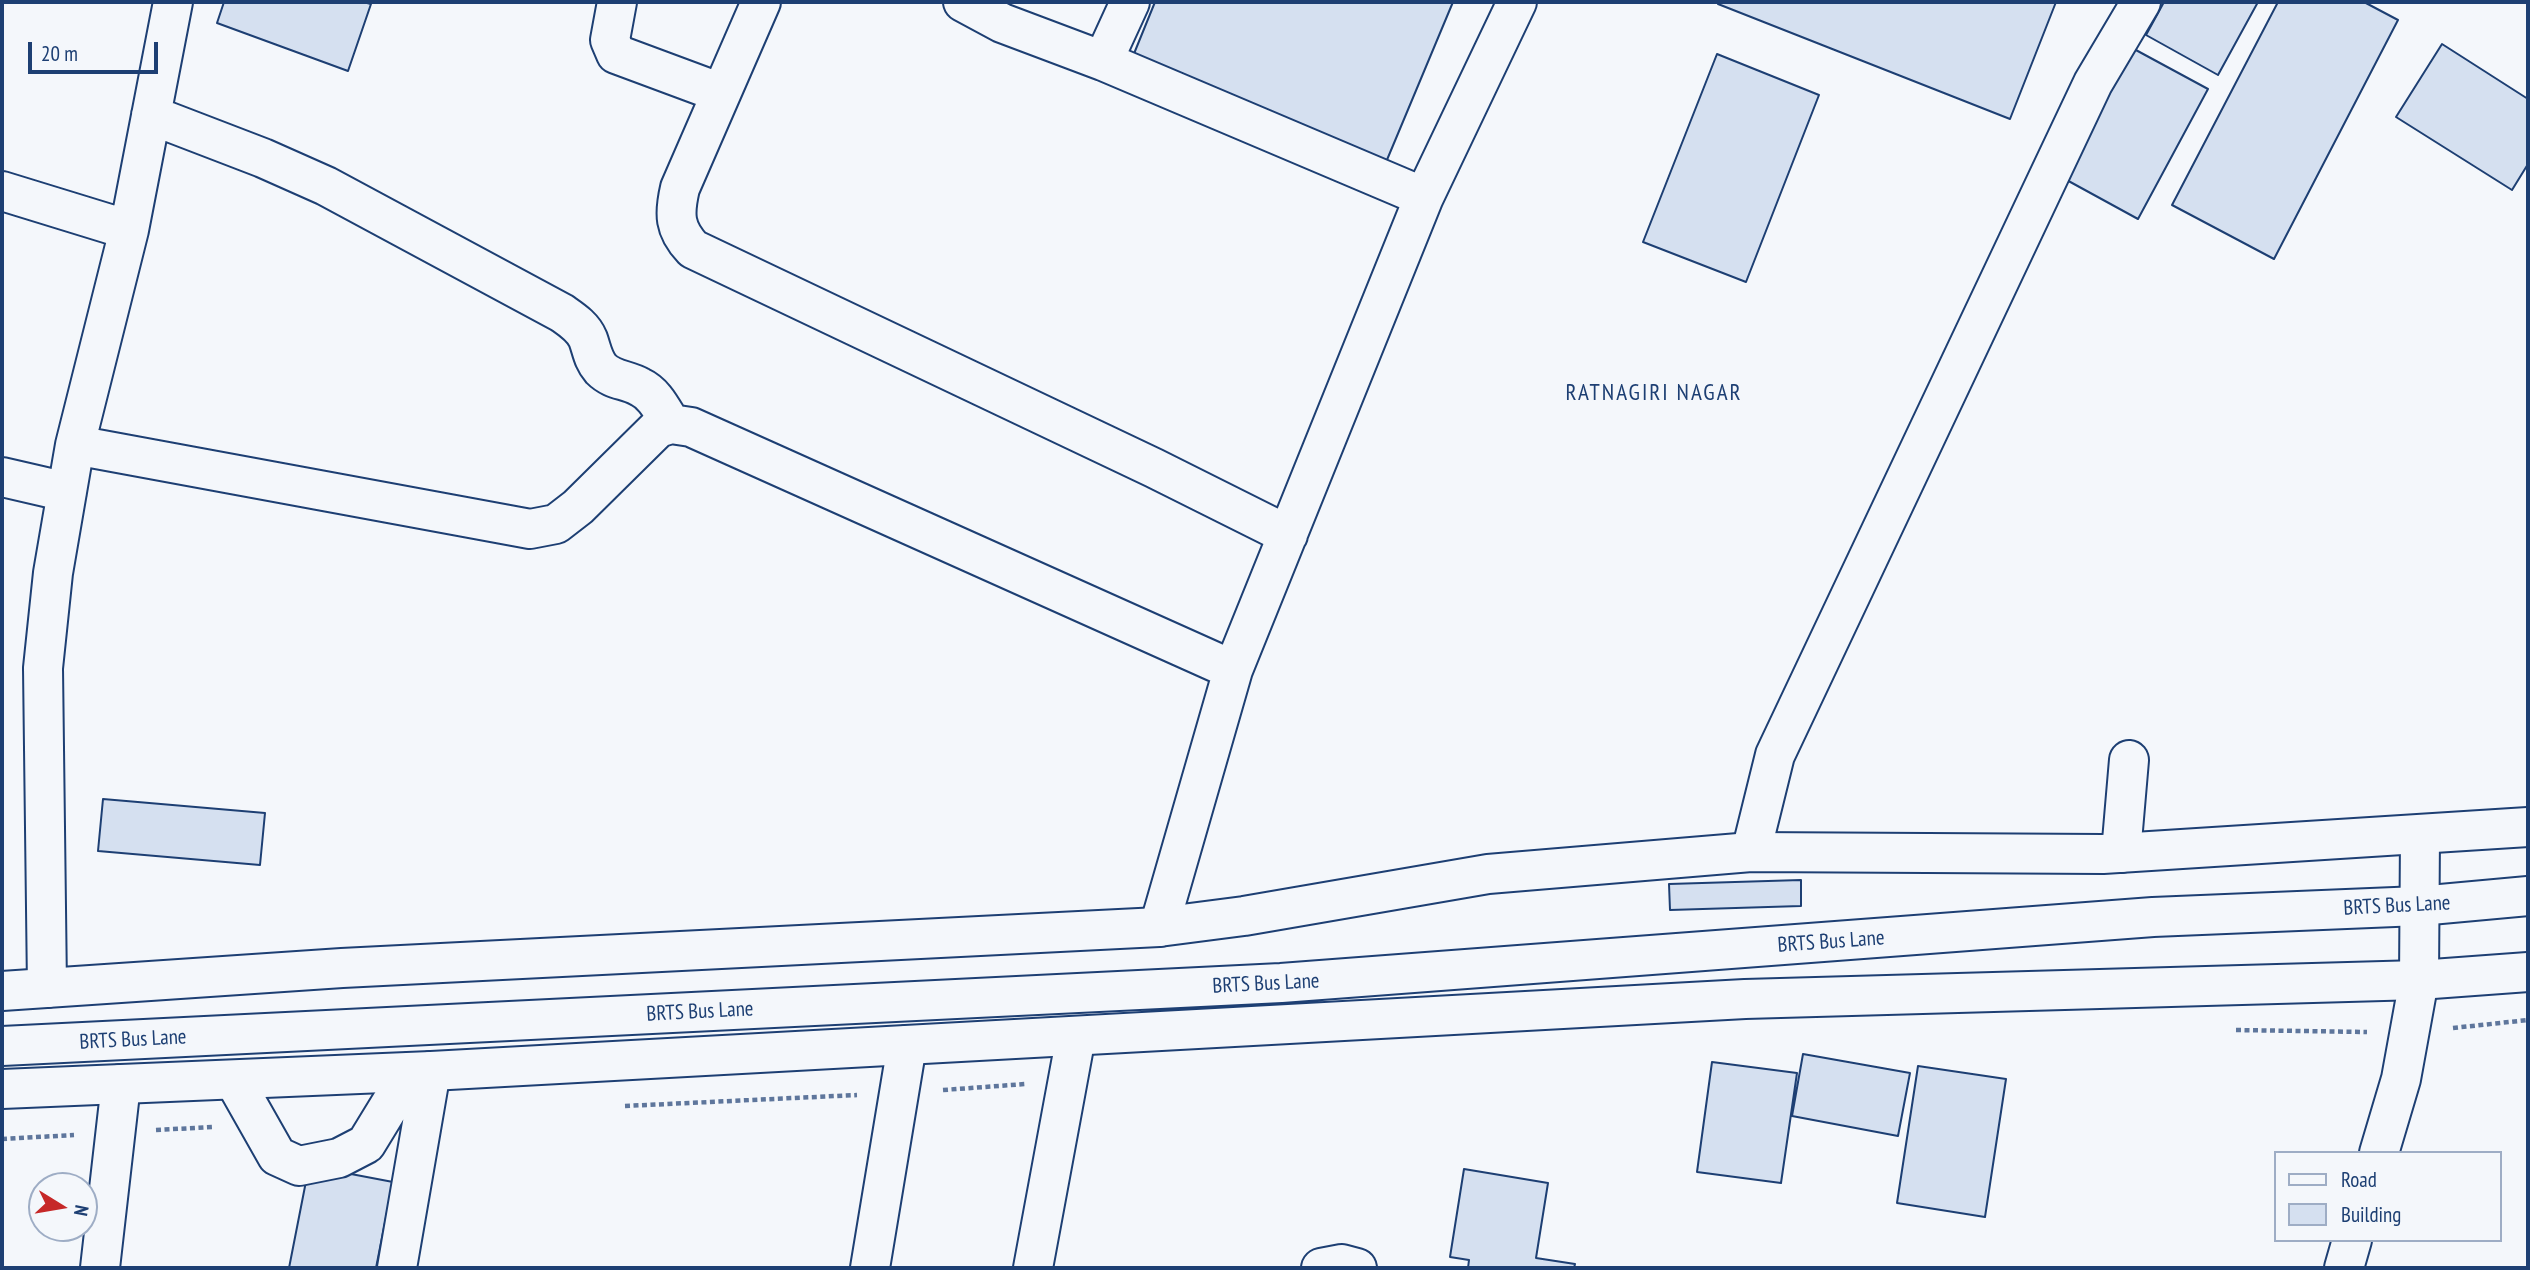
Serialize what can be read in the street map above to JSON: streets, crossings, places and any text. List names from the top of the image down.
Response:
{
  "streets": {
    "street": ["BRTS Bus Lane"]
  },
  "districts": ["RATNAGIRI NAGAR"],
  "legend": ["Road", "Building"],
  "scale_bar": "20 m",
  "north": "right"
}
